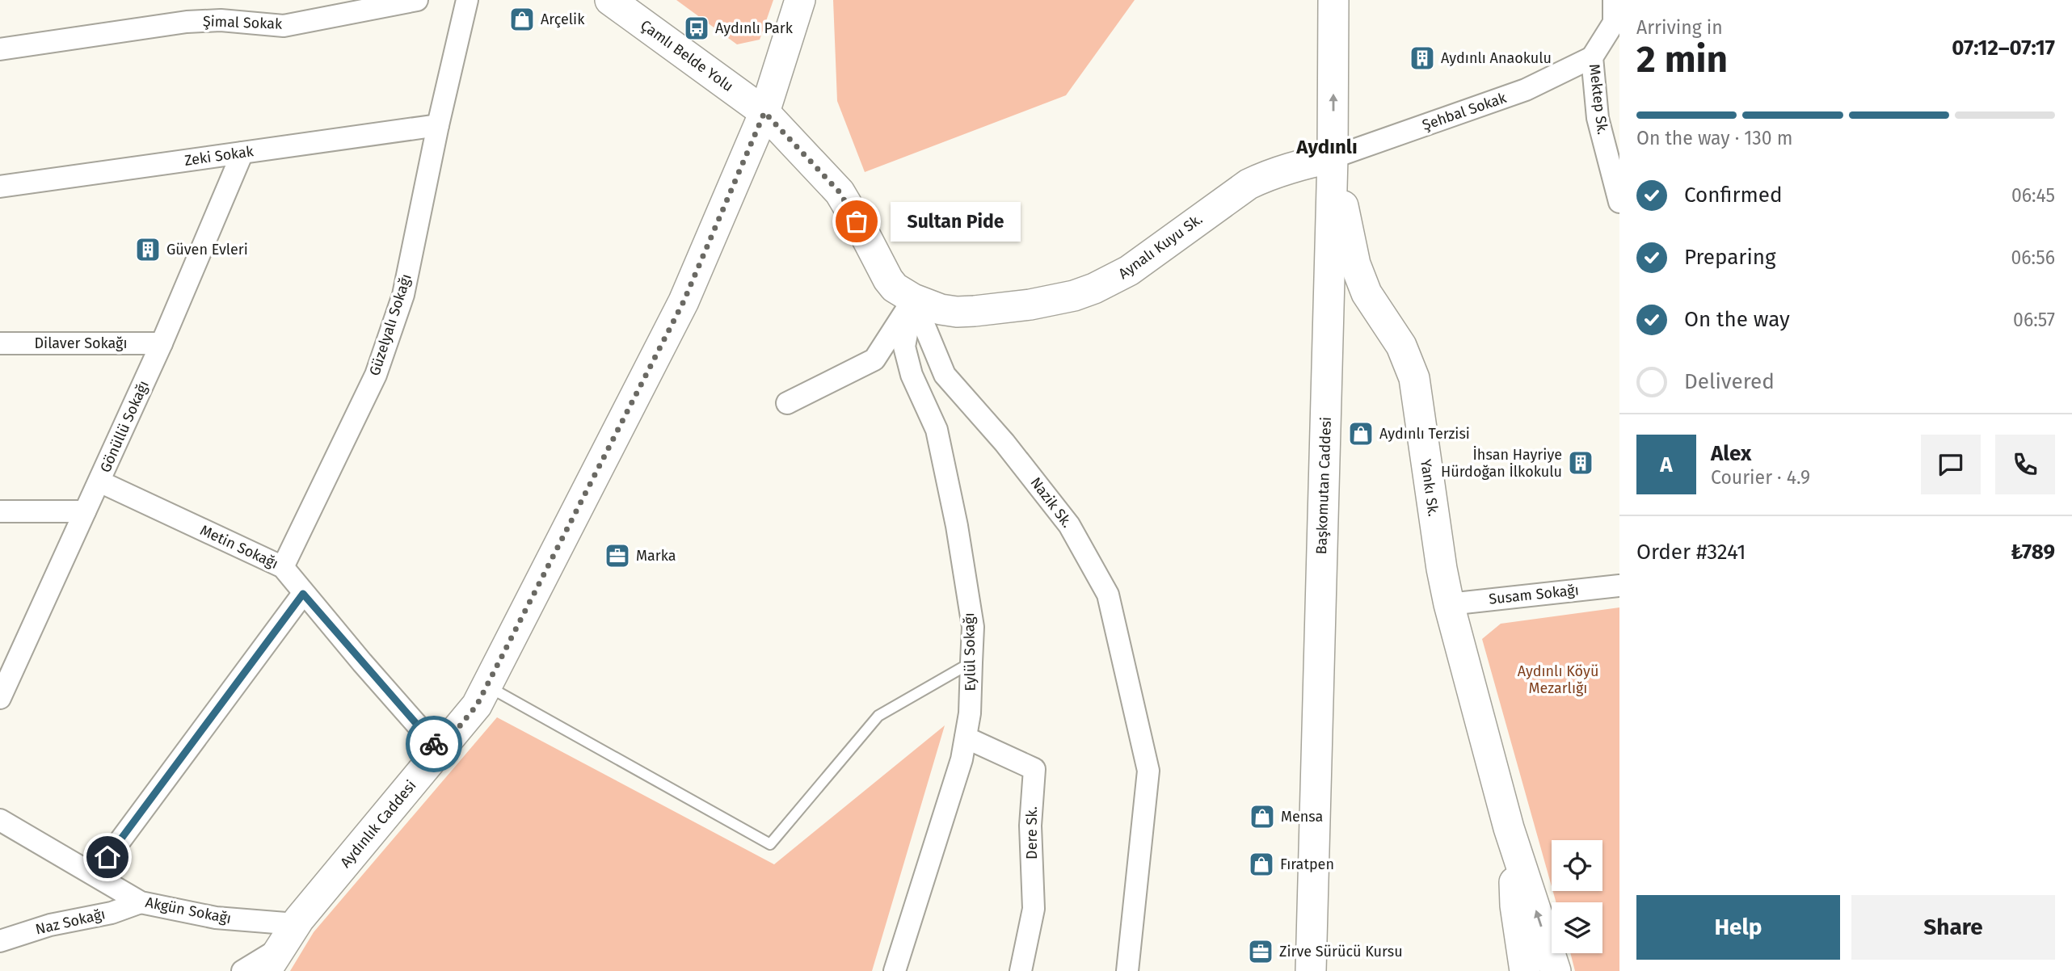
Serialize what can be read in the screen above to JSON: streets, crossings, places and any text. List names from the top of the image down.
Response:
{
  "streets": {
    "street": [
      "Şimal Sokak",
      "Çamlı Belde Yolu",
      "Mektep Sk.",
      "Şehbal Sokak",
      "Zeki Sokak",
      "Aynalı Kuyu Sk.",
      "Güzelyalı Sokağı",
      "Dilaver Sokağı",
      "Gönüllü Sokağı",
      "Başkomutan Caddesi",
      "Yankı Sk.",
      "Nazik Sk.",
      "Metin Sokağı",
      "Susam Sokağı",
      "Eylül Sokağı",
      "Aydınlık Caddesi",
      "Dere Sk.",
      "Akgün Sokağı",
      "Naz Sokağı"
    ]
  },
  "crossings": [
    ["Çamlı Belde Yolu", "Aydınlık Caddesi"],
    ["Mektep Sk.", "Şehbal Sokak"],
    ["Şehbal Sokak", "Aynalı Kuyu Sk."],
    ["Şehbal Sokak", "Başkomutan Caddesi"],
    ["Şehbal Sokak", "Yankı Sk."],
    ["Zeki Sokak", "Güzelyalı Sokağı"],
    ["Zeki Sokak", "Gönüllü Sokağı"],
    ["Aynalı Kuyu Sk.", "Başkomutan Caddesi"],
    ["Aynalı Kuyu Sk.", "Yankı Sk."],
    ["Aynalı Kuyu Sk.", "Nazik Sk."],
    ["Aynalı Kuyu Sk.", "Eylül Sokağı"],
    ["Güzelyalı Sokağı", "Metin Sokağı"],
    ["Dilaver Sokağı", "Gönüllü Sokağı"],
    ["Gönüllü Sokağı", "Metin Sokağı"],
    ["Başkomutan Caddesi", "Yankı Sk."],
    ["Yankı Sk.", "Susam Sokağı"],
    ["Nazik Sk.", "Eylül Sokağı"],
    ["Metin Sokağı", "Aydınlık Caddesi"],
    ["Eylül Sokağı", "Dere Sk."],
    ["Aydınlık Caddesi", "Akgün Sokağı"],
    ["Akgün Sokağı", "Naz Sokağı"]
  ],
  "districts": ["Aydınlı"],
  "parks": ["Aydınlı Köyü Mezarlığı"],
  "places": {
    "shop": [
      "Arçelik",
      "Aydınlı Terzisi",
      "Mensa",
      "Fıratpen"
    ],
    "bus stop": ["Aydınlı Park"],
    "building": ["Aydınlı Anaokulu", "Güven Evleri", "İhsan Hayriye Hürdoğan İlkokulu"],
    "other": ["Sultan Pide"],
    "office": ["Marka", "Zirve Sürücü Kursu"]
  },
  "page": {
    "heading": ["2 min", "Arriving in", "07:12–07:17"],
    "panel": [
      "Alex",
      "Courier · 4.9",
      "Order #3241",
      "₺789"
    ],
    "bar": "On the way · 130 m",
    "list": [
      ["Confirmed", "06:45"],
      ["Preparing", "06:56"],
      ["On the way", "06:57"],
      "Delivered"
    ],
    "bubble": "Sultan Pide",
    "round": "A",
    "buttons": ["Help", "Share"]
  }
}
